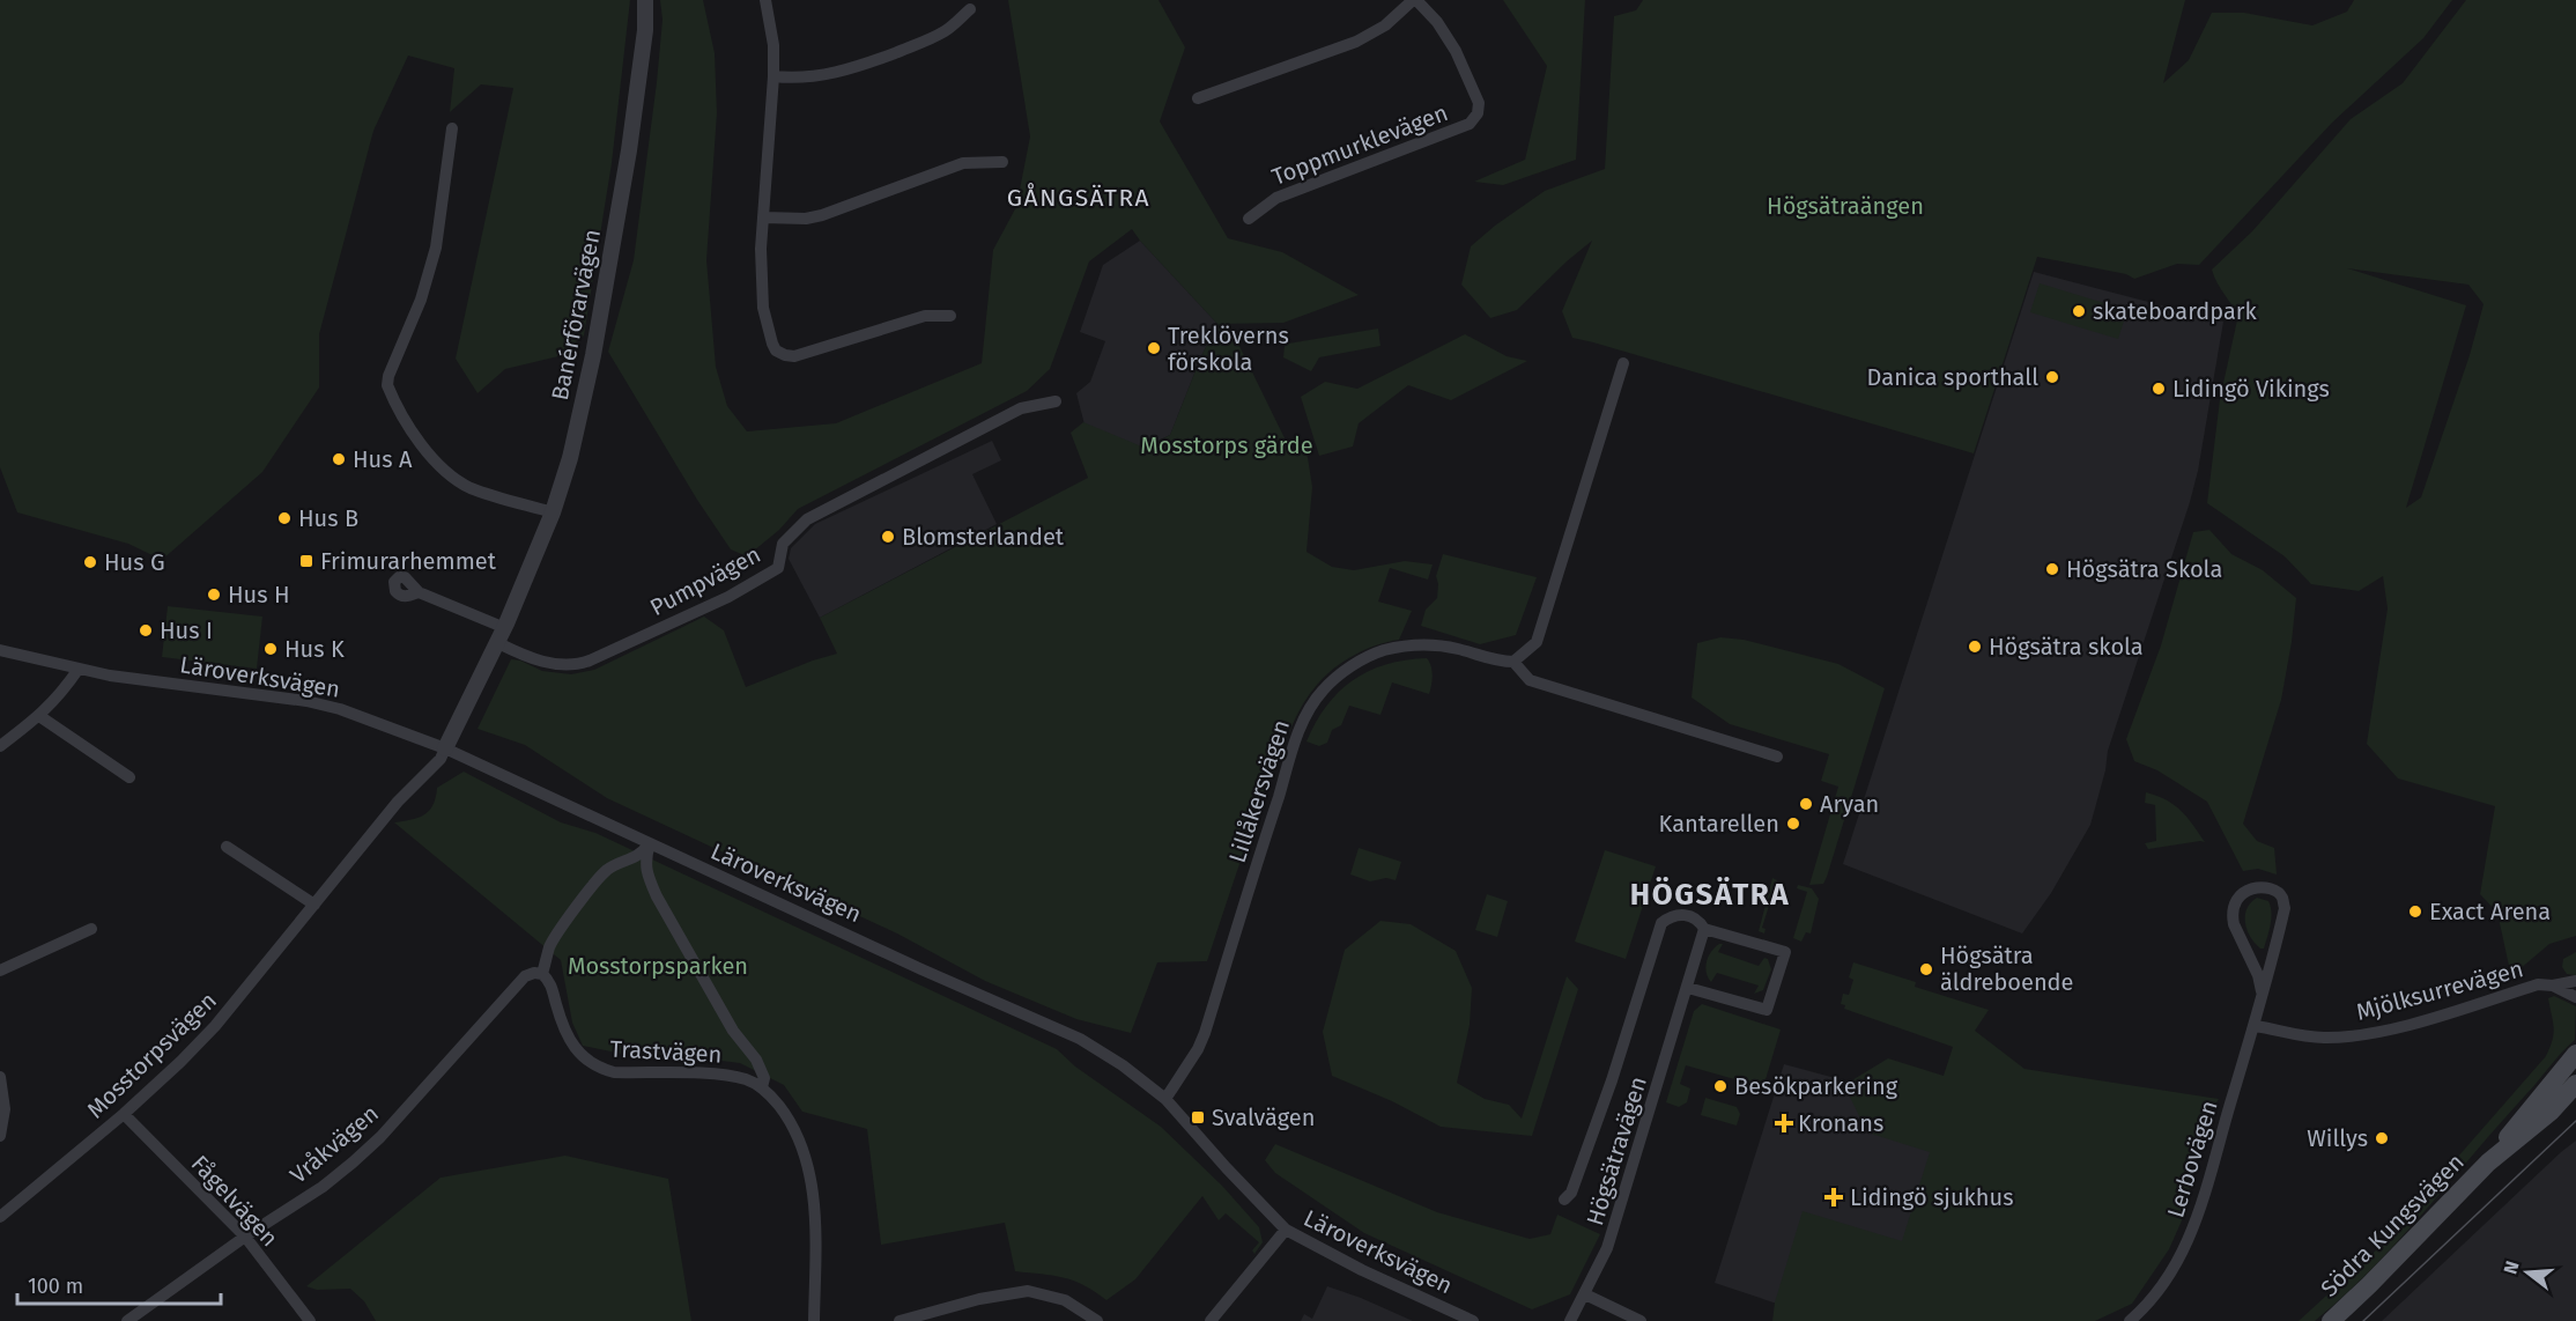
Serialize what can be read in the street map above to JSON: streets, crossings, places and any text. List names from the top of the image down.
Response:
{
  "streets": {
    "main road": ["Södra Kungsvägen"],
    "street": [
      "Toppmurklevägen",
      "Banérförarvägen",
      "Pumpvägen",
      "Läroverksvägen",
      "Lillåkersvägen",
      "Mjölksurrevägen",
      "Trastvägen",
      "Mosstorpsvägen",
      "Vråkvägen",
      "Högsätravägen",
      "Lerbovägen",
      "Fågelvägen"
    ]
  },
  "crossings": [
    ["Banérförarvägen", "Pumpvägen"],
    ["Banérförarvägen", "Läroverksvägen"],
    ["Banérförarvägen", "Mosstorpsvägen"],
    ["Läroverksvägen", "Lillåkersvägen"],
    ["Läroverksvägen", "Mosstorpsvägen"],
    ["Mjölksurrevägen", "Lerbovägen"],
    ["Trastvägen", "Vråkvägen"],
    ["Mosstorpsvägen", "Fågelvägen"],
    ["Vråkvägen", "Fågelvägen"]
  ],
  "districts": ["GÅNGSÄTRA", "HÖGSÄTRA"],
  "parks": ["Högsätraängen", "Mosstorps gärde", "Mosstorpsparken"],
  "places": {
    "other": [
      "skateboardpark",
      "Treklöverns förskola",
      "Danica sporthall",
      "Lidingö Vikings",
      "Hus A",
      "Hus B",
      "Blomsterlandet",
      "Hus G",
      "Högsätra Skola",
      "Hus H",
      "Hus I",
      "Högsätra skola",
      "Hus K",
      "Aryan",
      "Kantarellen",
      "Exact Arena",
      "Högsätra äldreboende",
      "Besökparkering",
      "Willys"
    ],
    "transit": ["Frimurarhemmet", "Svalvägen"],
    "health": ["Kronans", "Lidingö sjukhus"]
  },
  "scale_bar": "100 m",
  "north": "left"
}
